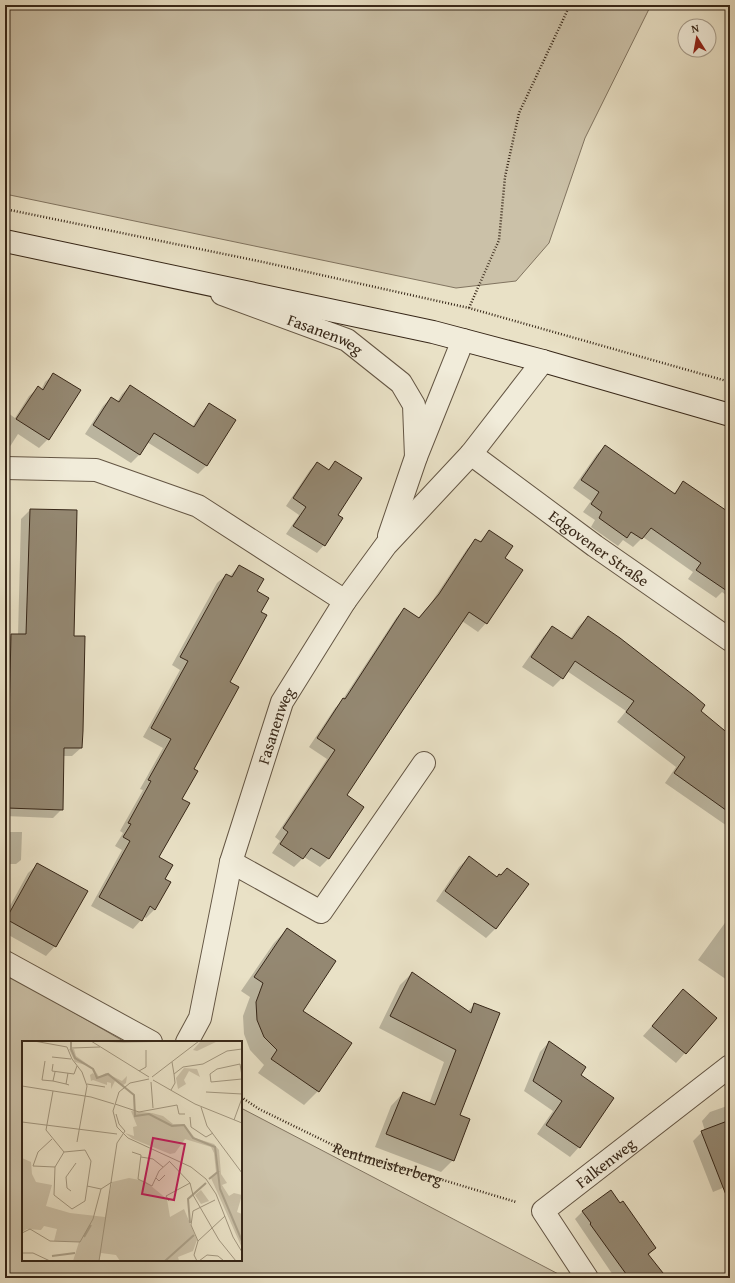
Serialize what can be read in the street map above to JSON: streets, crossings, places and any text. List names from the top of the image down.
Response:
{
  "streets": {
    "street": ["Fasanenweg", "Edgovener Straße", "Falkenweg"],
    "path": ["Rentmeisterberg"]
  },
  "crossings": [
    ["Fasanenweg", "Edgovener Straße"],
    ["Rentmeisterberg", "Falkenweg"]
  ],
  "north": "top"
}
